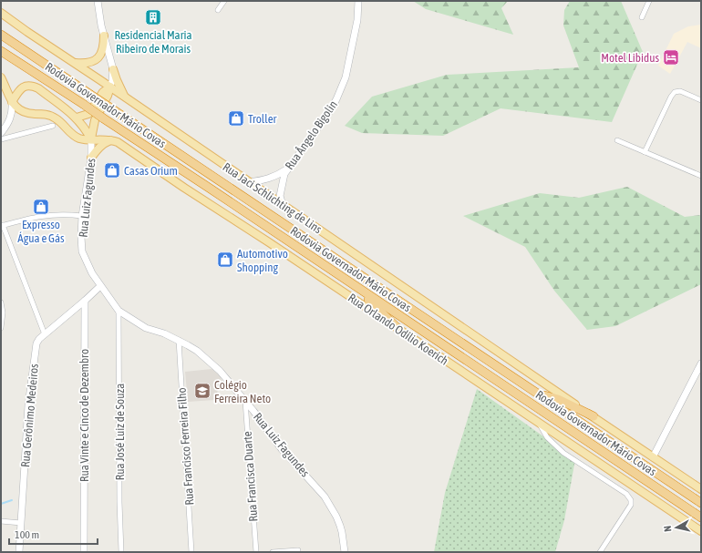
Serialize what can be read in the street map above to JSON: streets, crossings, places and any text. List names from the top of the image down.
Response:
{
  "streets": {
    "highway": ["Rodovia Governador Mário Covas"],
    "main road": [
      "Rua Ângelo Bigolin",
      "Rua Luiz Fagundes",
      "Rua Jaci Schlichting de Lins",
      "Rua Orlando Odílio Koerich",
      "Rua Gerônimo Medeiros",
      "Rua Vinte e Cinco de Dezembro"
    ],
    "street": ["Rua José Luiz de Souza", "Rua Francisco Ferreira Filho", "Rua Francisca Duarte"]
  },
  "crossings": [
    ["Rua Ângelo Bigolin", "Rua Jaci Schlichting de Lins"],
    ["Rua Luiz Fagundes", "Rua Jaci Schlichting de Lins"],
    ["Rua Luiz Fagundes", "Rua Orlando Odílio Koerich"],
    ["Rua Luiz Fagundes", "Rua José Luiz de Souza"],
    ["Rua Luiz Fagundes", "Rua Francisco Ferreira Filho"],
    ["Rua Luiz Fagundes", "Rua Francisca Duarte"],
    ["Rua Gerônimo Medeiros", "Rua Vinte e Cinco de Dezembro"]
  ],
  "places": {
    "building": ["Residencial Maria Ribeiro de Morais"],
    "hotel": ["Motel Libidus"],
    "shop": [
      "Troller",
      "Casas Orium",
      "Expresso Água e Gás",
      "Automotivo Shopping"
    ],
    "school or university": ["Colégio Ferreira Neto"]
  },
  "scale_bar": "100 m",
  "north": "left"
}
